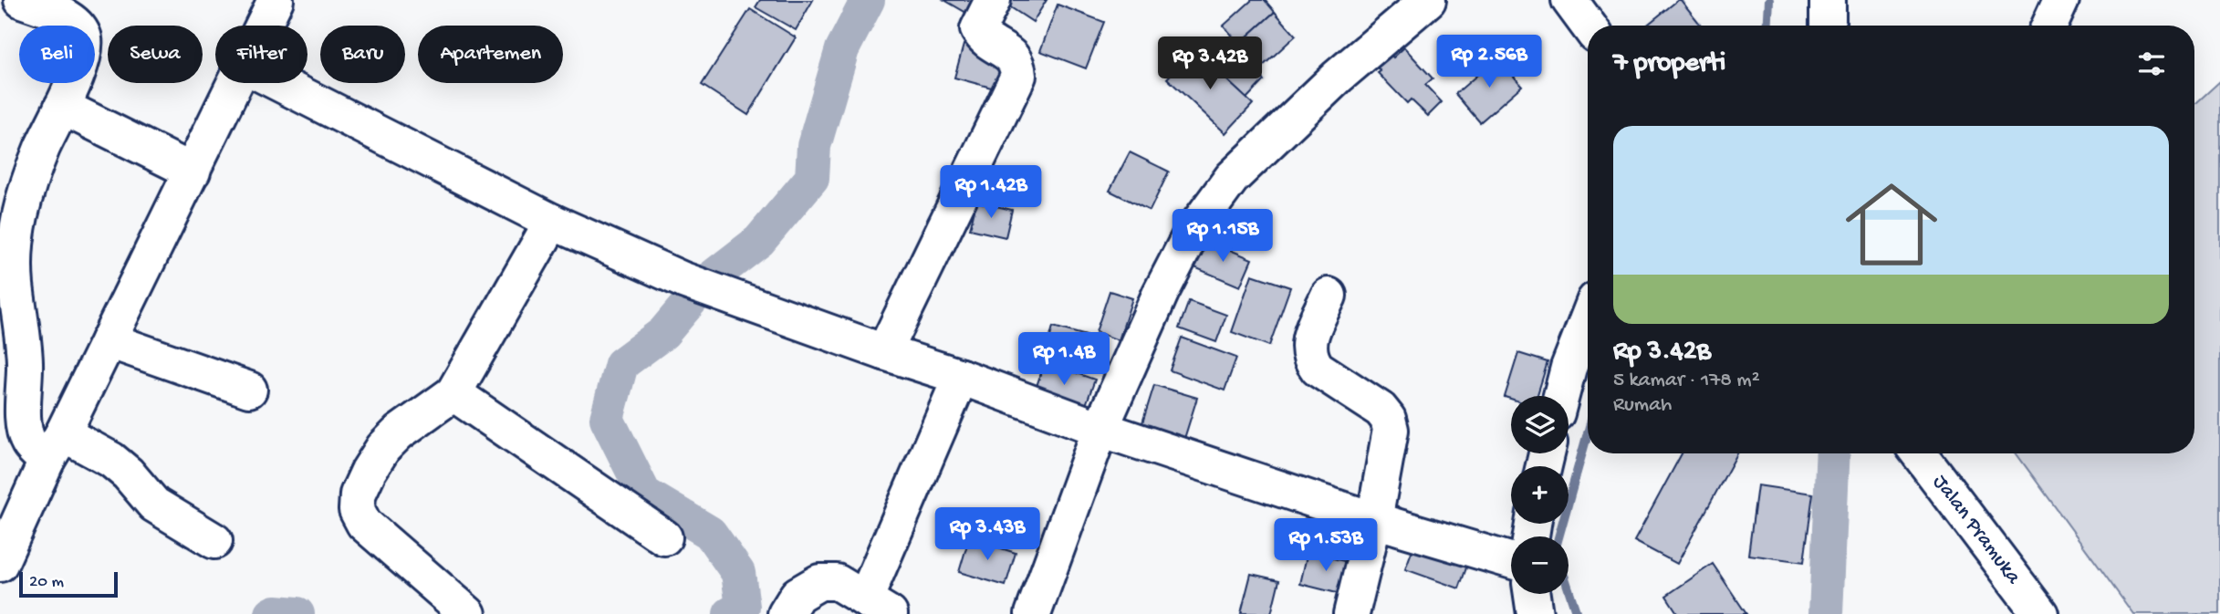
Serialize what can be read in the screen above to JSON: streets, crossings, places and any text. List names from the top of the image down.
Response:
{
  "streets": {
    "street": ["Jalan Pramuka"]
  },
  "scale_bar": "20 m",
  "page": {
    "chip": [
      "Beli",
      "Sewa",
      "Filter",
      "Baru",
      "Apartemen"
    ],
    "heading": "7 properti",
    "price": [
      "Rp 2.56B",
      "Rp 3.42B",
      "Rp 1.42B",
      "Rp 1.15B",
      "Rp 1.4B",
      "Rp 3.43B",
      "Rp 1.53B"
    ],
    "list": [
      {
        "name": "Rp 3.42B",
        "note": "5 kamar · 178 m² · Rumah"
      }
    ],
    "map_buttons": ["+", "−"],
    "scale": "20 m"
  }
}
